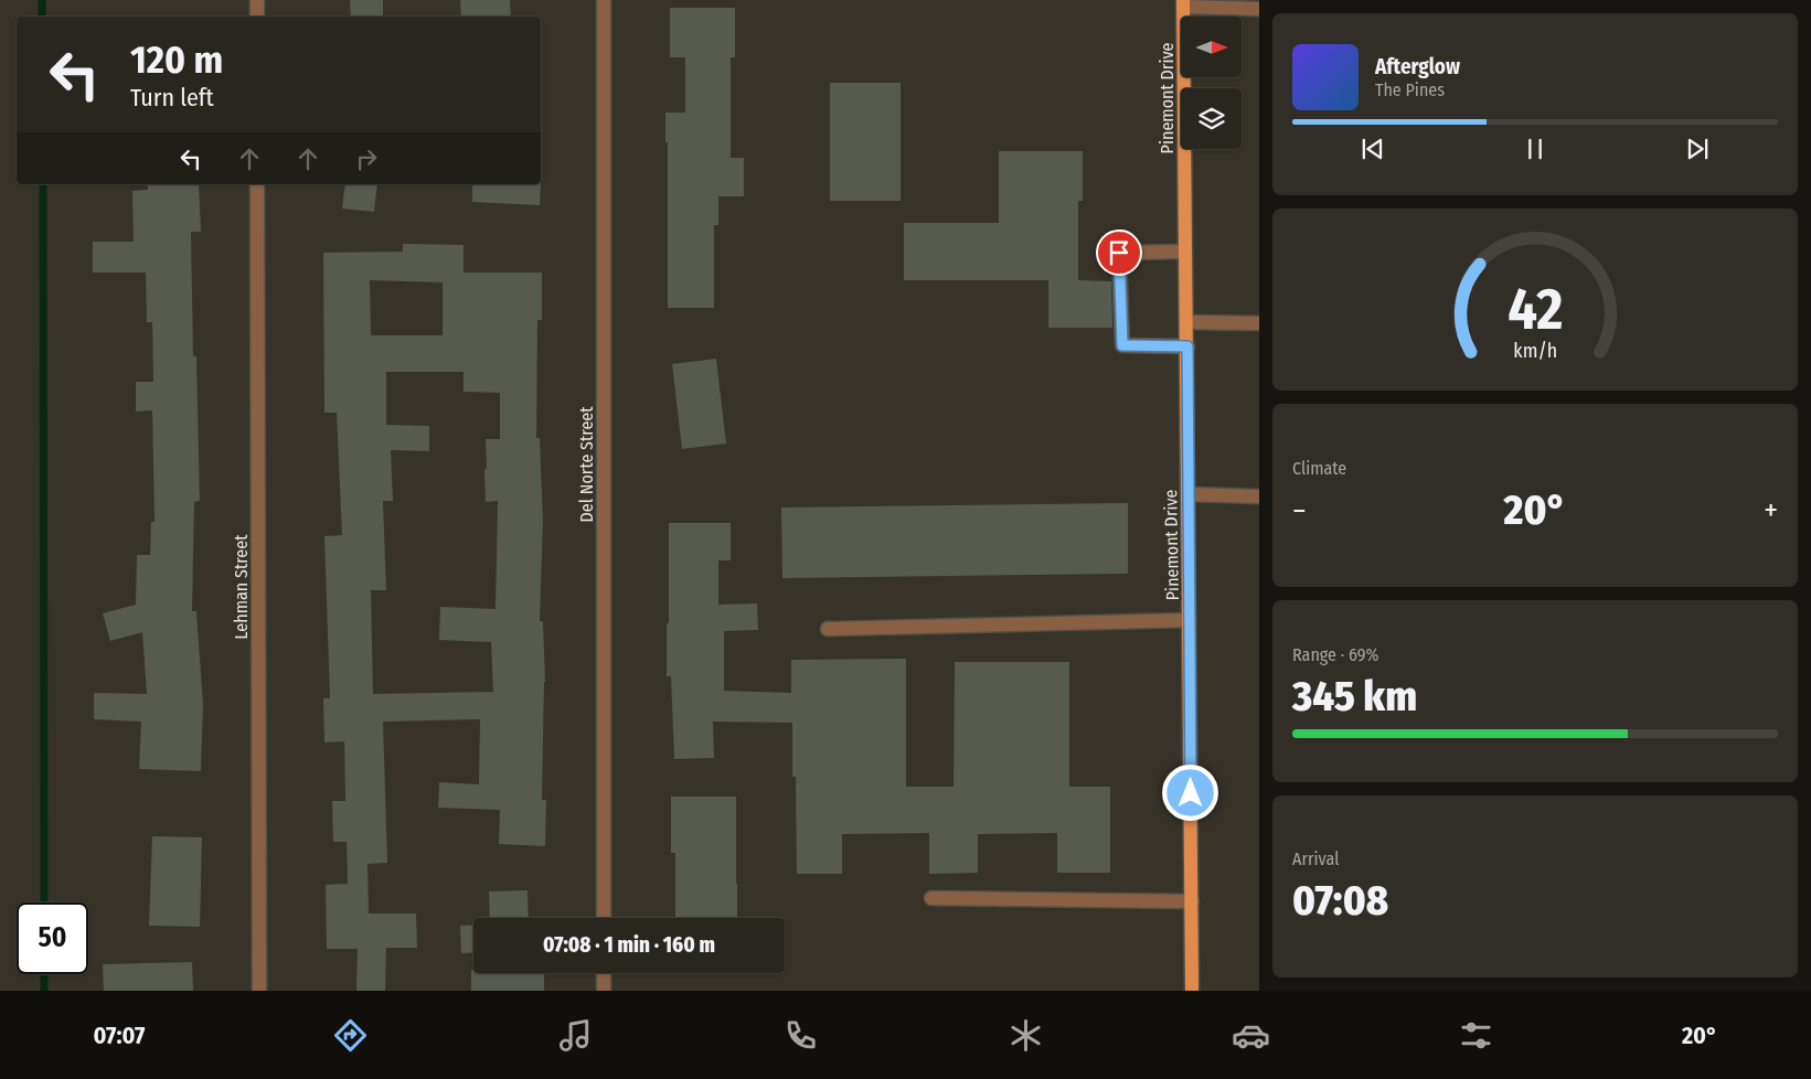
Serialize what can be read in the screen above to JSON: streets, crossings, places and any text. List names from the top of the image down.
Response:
{
  "streets": {
    "main road": ["Pinemont Drive"],
    "street": ["Del Norte Street", "Lehman Street"]
  },
  "north": "right",
  "page": {
    "turn": ["120 m", "Turn left"],
    "song": ["Afterglow", "The Pines"],
    "tile": [
      "Climate",
      ["Range · 69%", "345 km"],
      ["Arrival", "07:08"]
    ],
    "heat": ["−", "20°", "+"],
    "limit": "50",
    "trip": "07:08 · 1 min · 160 m",
    "tabs": ["07:07", "20°"],
    "gauge": ["42", "km/h"]
  }
}
